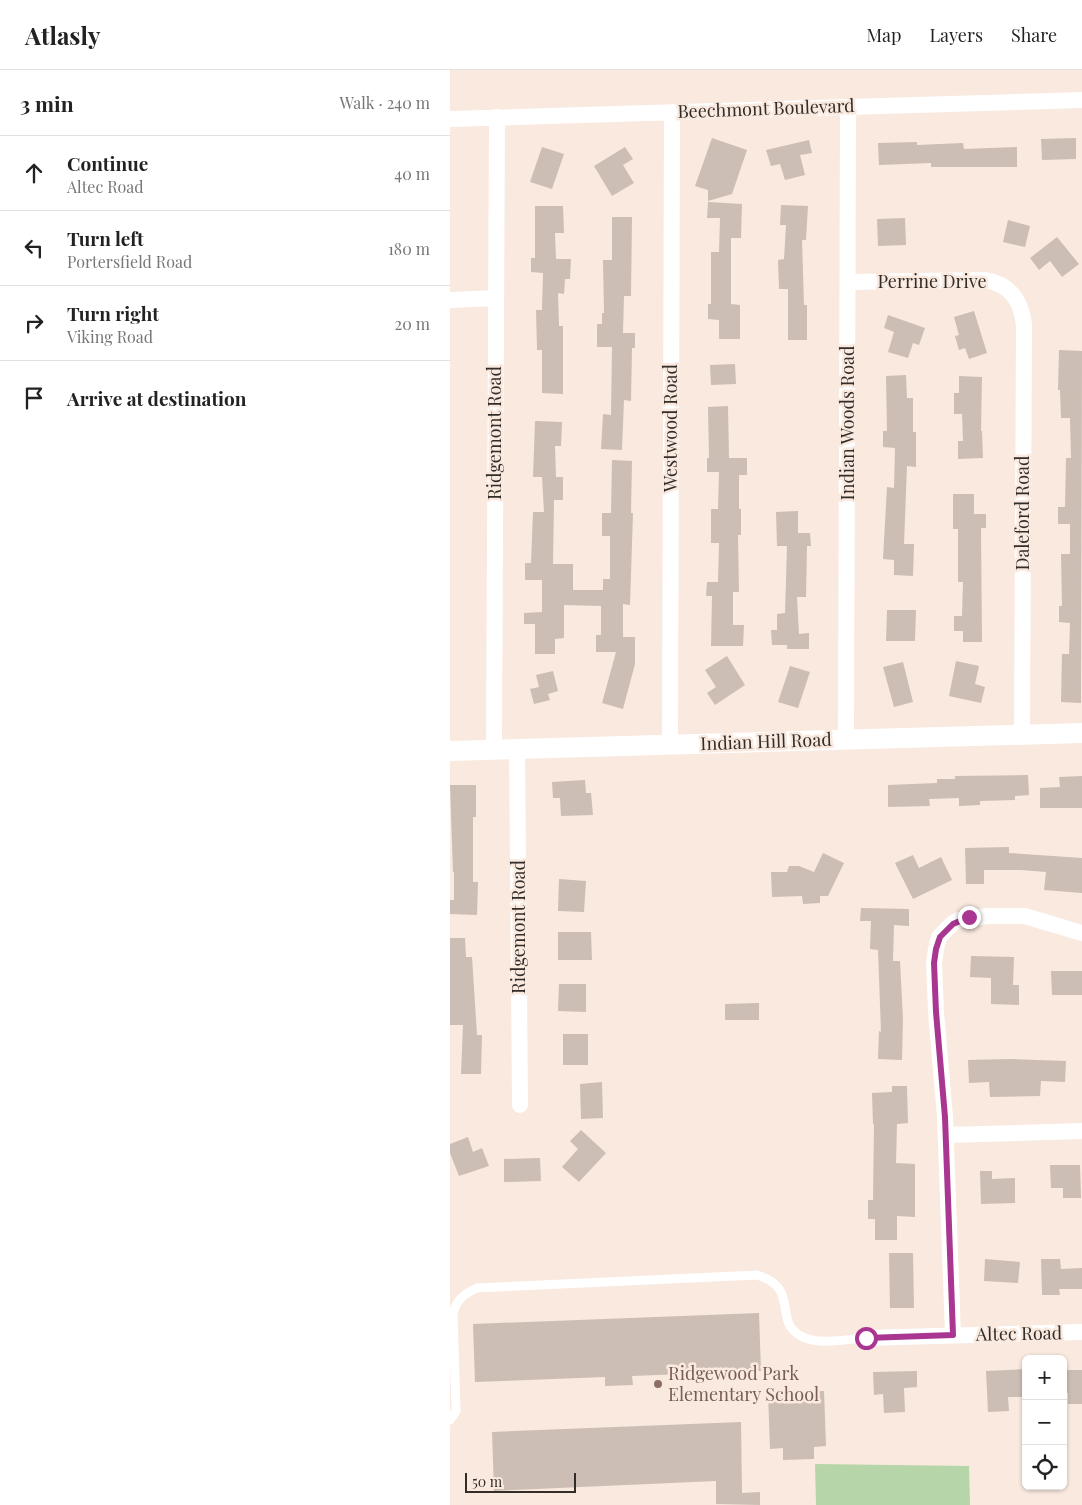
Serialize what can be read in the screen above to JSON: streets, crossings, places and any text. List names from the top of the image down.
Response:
{
  "streets": {
    "street": [
      "Beechmont Boulevard",
      "Perrine Drive",
      "Indian Woods Road",
      "Westwood Road",
      "Ridgemont Road",
      "Daleford Road",
      "Indian Hill Road",
      "Altec Road"
    ]
  },
  "crossings": [
    ["Beechmont Boulevard", "Indian Woods Road"],
    ["Beechmont Boulevard", "Westwood Road"],
    ["Beechmont Boulevard", "Ridgemont Road"],
    ["Perrine Drive", "Indian Woods Road"],
    ["Perrine Drive", "Daleford Road"],
    ["Indian Woods Road", "Indian Hill Road"],
    ["Westwood Road", "Indian Hill Road"],
    ["Ridgemont Road", "Indian Hill Road"],
    ["Daleford Road", "Indian Hill Road"]
  ],
  "places": ["Ridgewood Park Elementary School"],
  "scale_bar": "50 m",
  "page": {
    "header": "Atlasly",
    "nav": ["Map", "Layers", "Share"],
    "heading": ["3 min", "Walk · 240 m"],
    "list": [
      ["Continue", "Altec Road", "40 m"],
      ["Turn left", "Portersfield Road", "180 m"],
      ["Turn right", "Viking Road", "20 m"],
      "Arrive at destination"
    ],
    "map_buttons": ["+", "−"],
    "scale": "50 m"
  }
}
